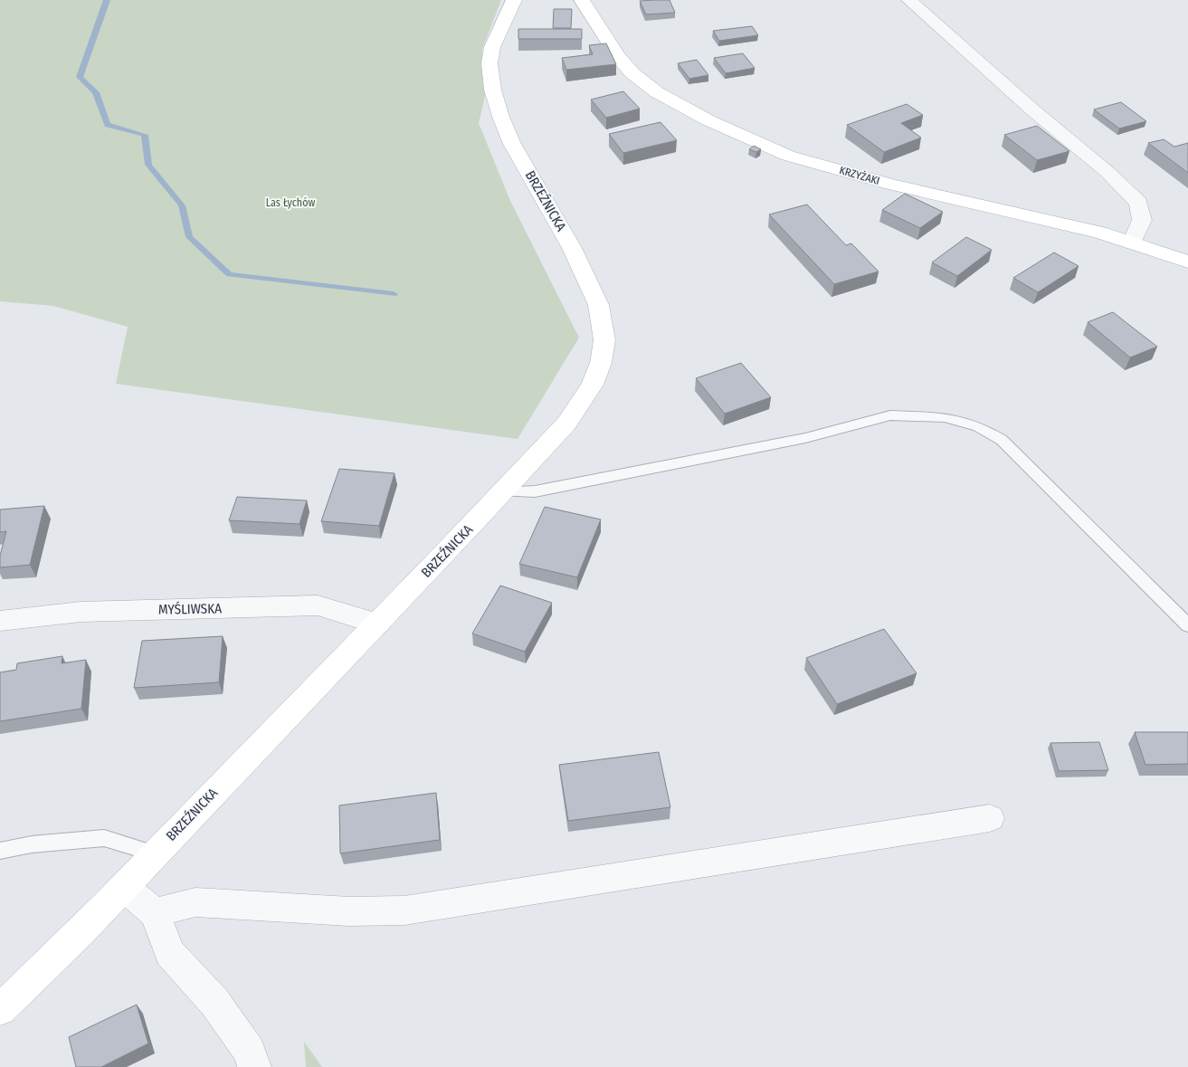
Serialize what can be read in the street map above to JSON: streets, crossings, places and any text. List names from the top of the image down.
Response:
{
  "streets": {
    "street": ["KRZYŻAKI", "BRZEŹNICKA", "MYŚLIWSKA"]
  },
  "crossings": [
    ["BRZEŹNICKA", "MYŚLIWSKA"]
  ],
  "parks": ["Las Łychów"]
}
